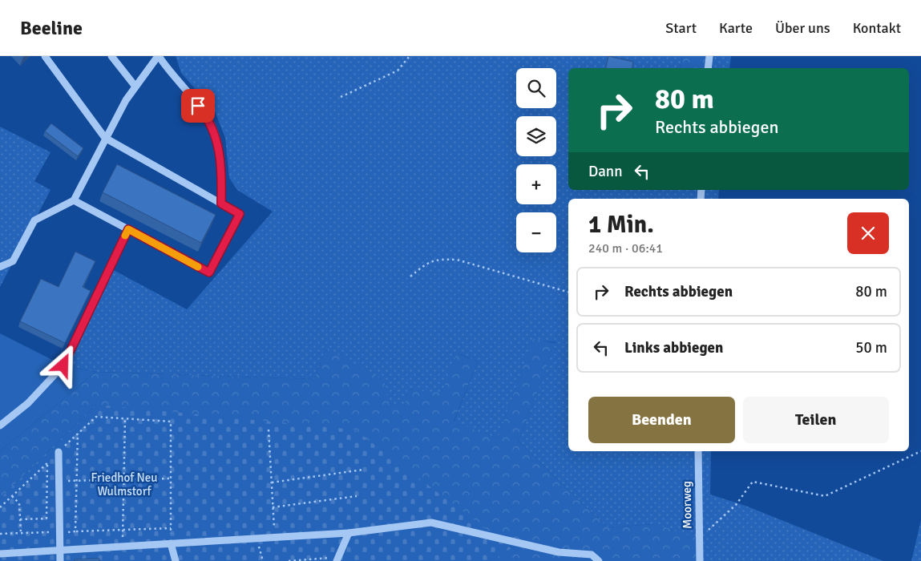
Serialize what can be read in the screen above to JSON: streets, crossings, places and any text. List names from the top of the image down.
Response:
{
  "streets": {
    "street": ["Moorweg"]
  },
  "parks": ["Friedhof Neu Wulmstorf"],
  "page": {
    "header": "Beeline",
    "nav": [
      "Start",
      "Karte",
      "Über uns",
      "Kontakt"
    ],
    "map_buttons": ["+", "−"],
    "turn": ["80 m", "Rechts abbiegen"],
    "then": "Dann",
    "heading": ["1 Min.", "240 m · 06:41"],
    "list": [
      {
        "name": "Rechts abbiegen",
        "value": "80 m"
      },
      {
        "name": "Links abbiegen",
        "value": "50 m"
      }
    ],
    "buttons": ["Beenden", "Teilen"]
  }
}
